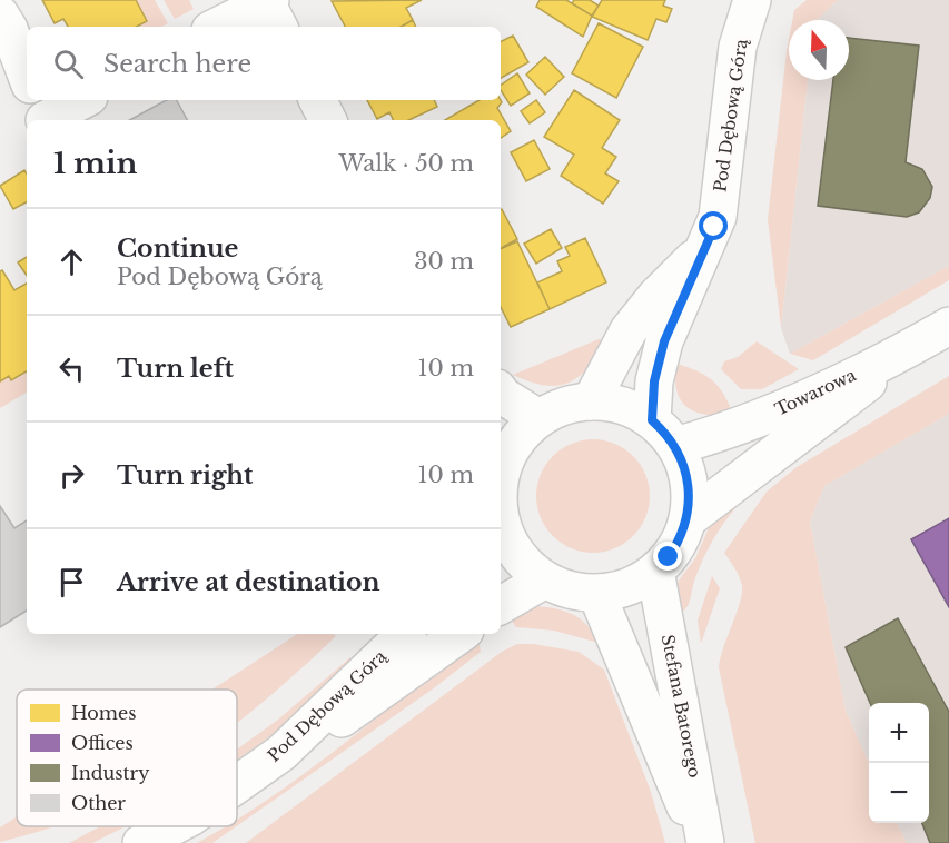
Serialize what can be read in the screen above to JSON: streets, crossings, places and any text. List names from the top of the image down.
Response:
{
  "streets": {
    "street": ["Pod Dębową Górą", "Towarowa", "Stefana Batorego"]
  },
  "crossings": [
    ["Pod Dębową Górą", "Towarowa"]
  ],
  "legend": [
    "Homes",
    "Offices",
    "Industry",
    "Other"
  ],
  "north": "top",
  "page": {
    "search": "Search here",
    "heading": ["1 min", "Walk · 50 m"],
    "list": [
      ["Continue", "Pod Dębową Górą", "30 m"],
      ["Turn left", "10 m"],
      ["Turn right", "10 m"],
      "Arrive at destination"
    ],
    "map_buttons": ["+", "−"]
  }
}
